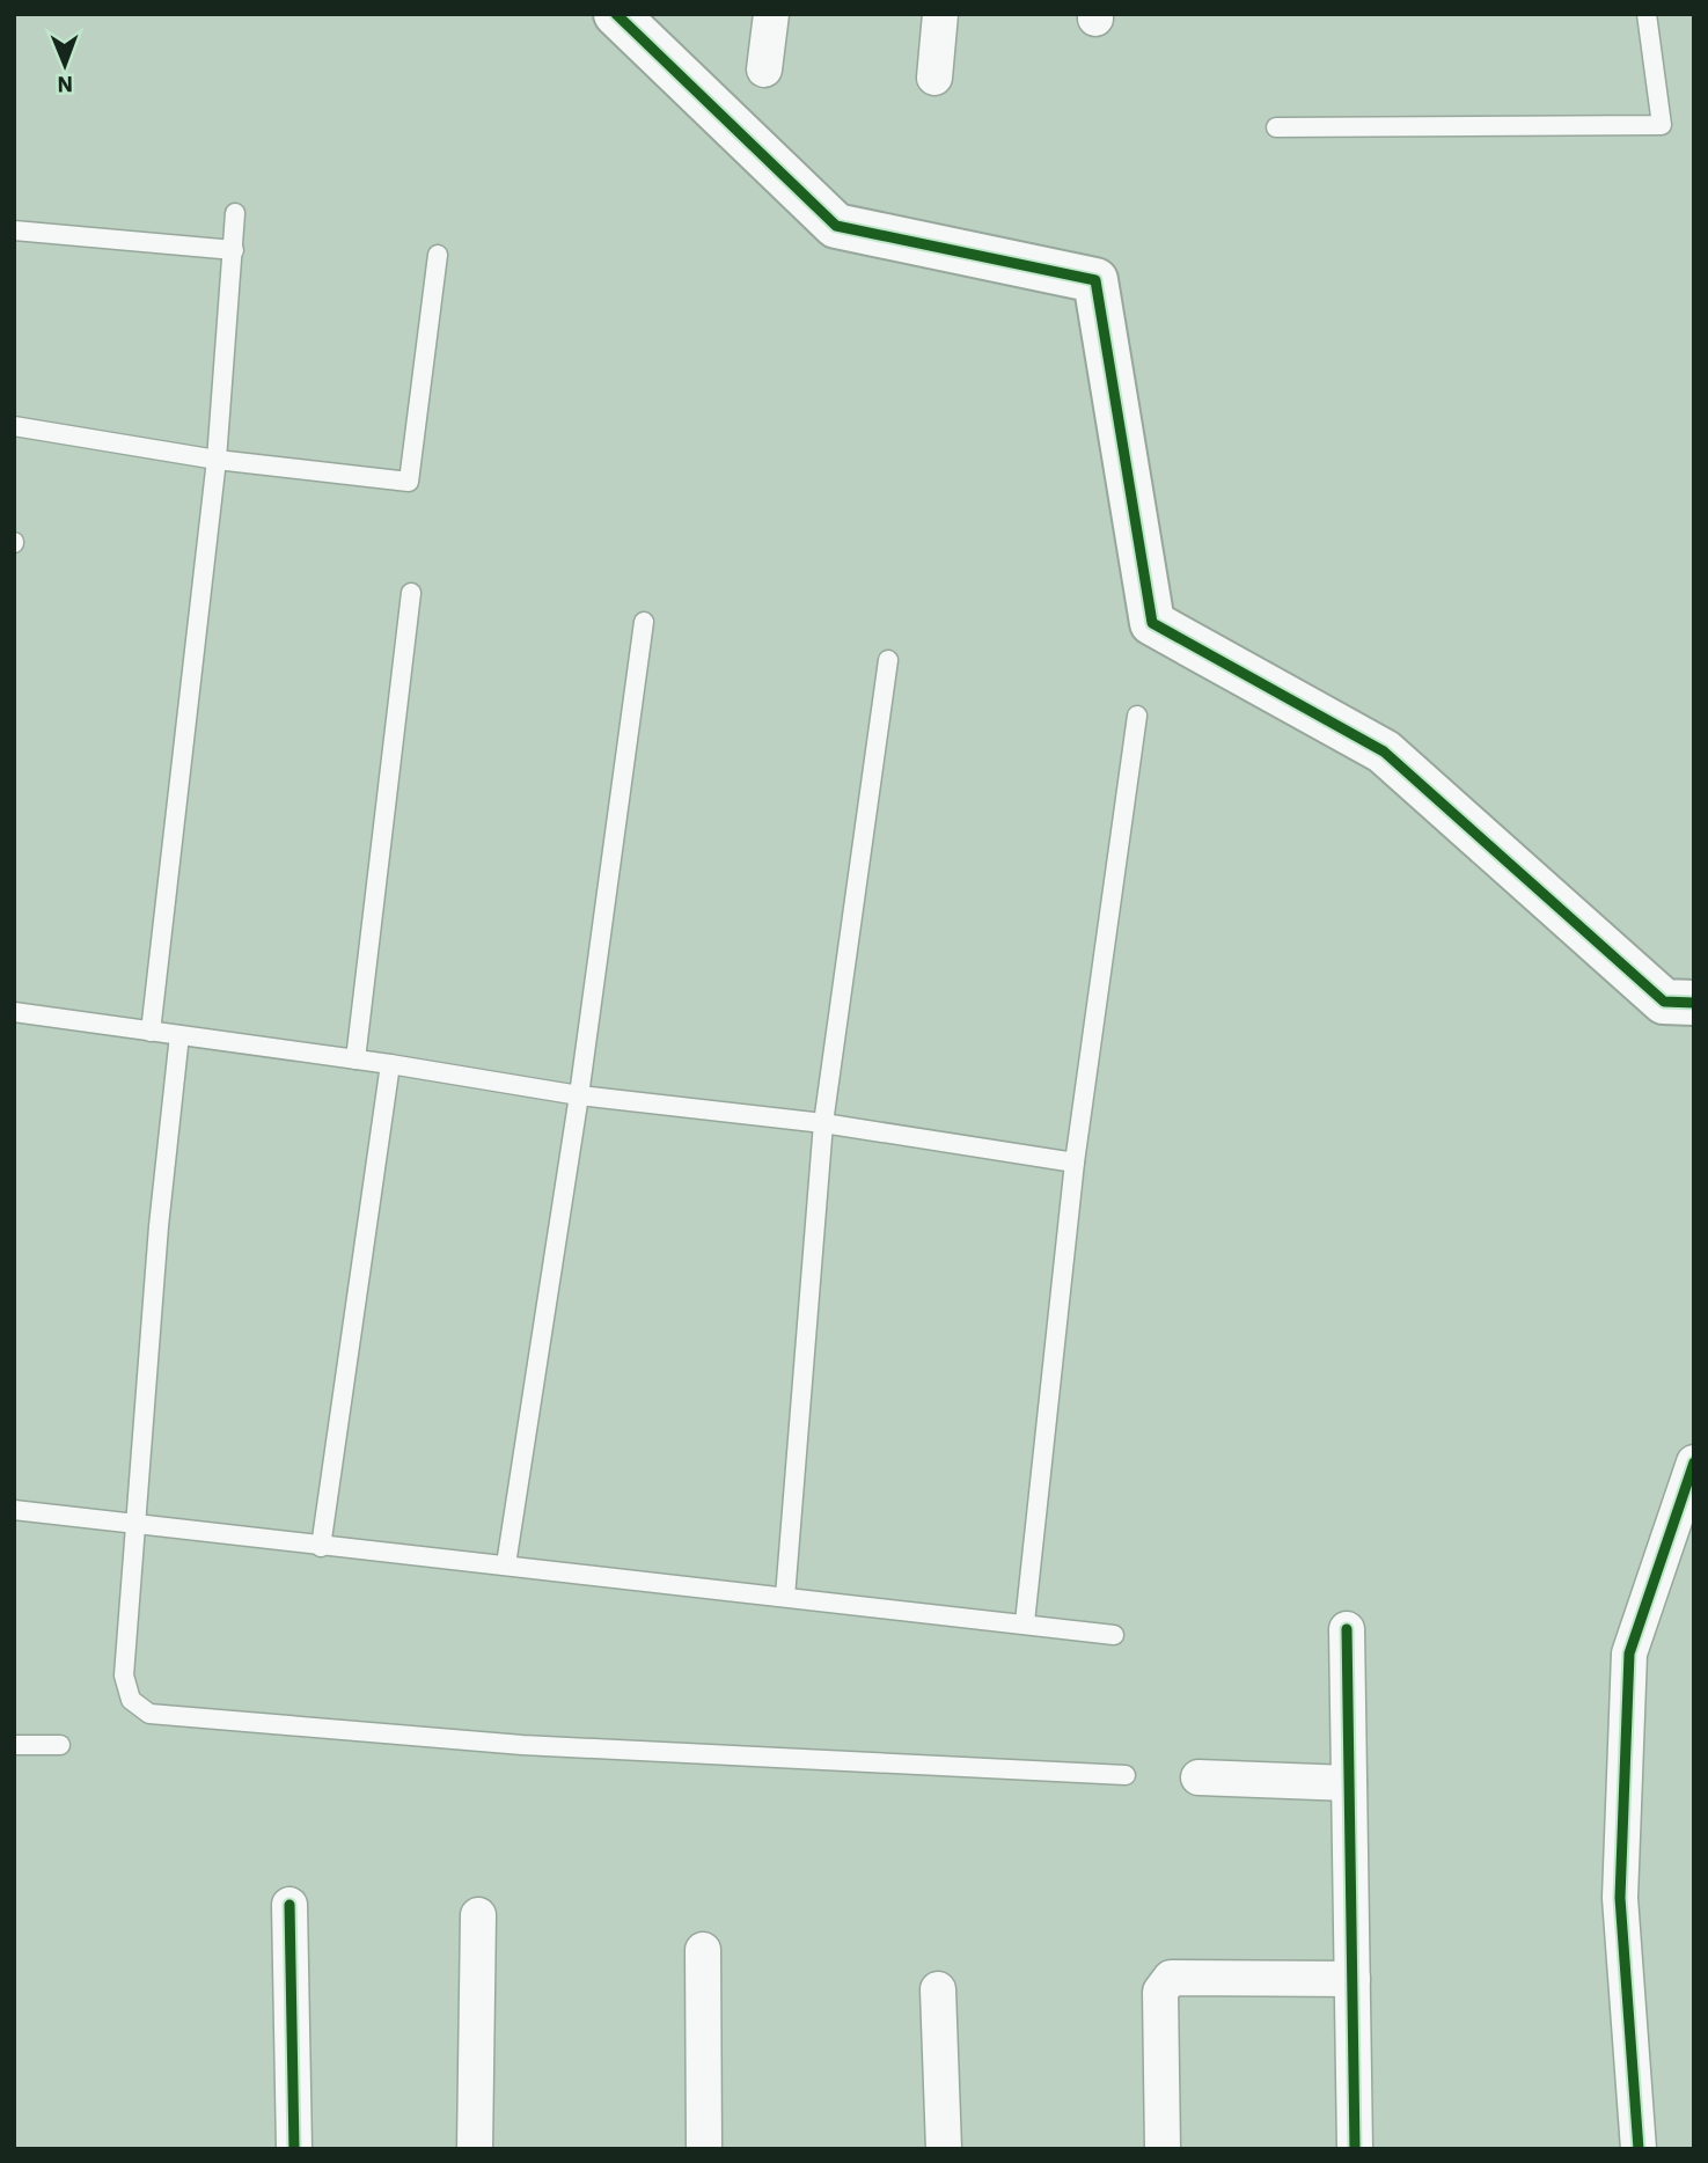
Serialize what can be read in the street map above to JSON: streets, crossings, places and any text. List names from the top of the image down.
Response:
{
  "north": "bottom"
}
